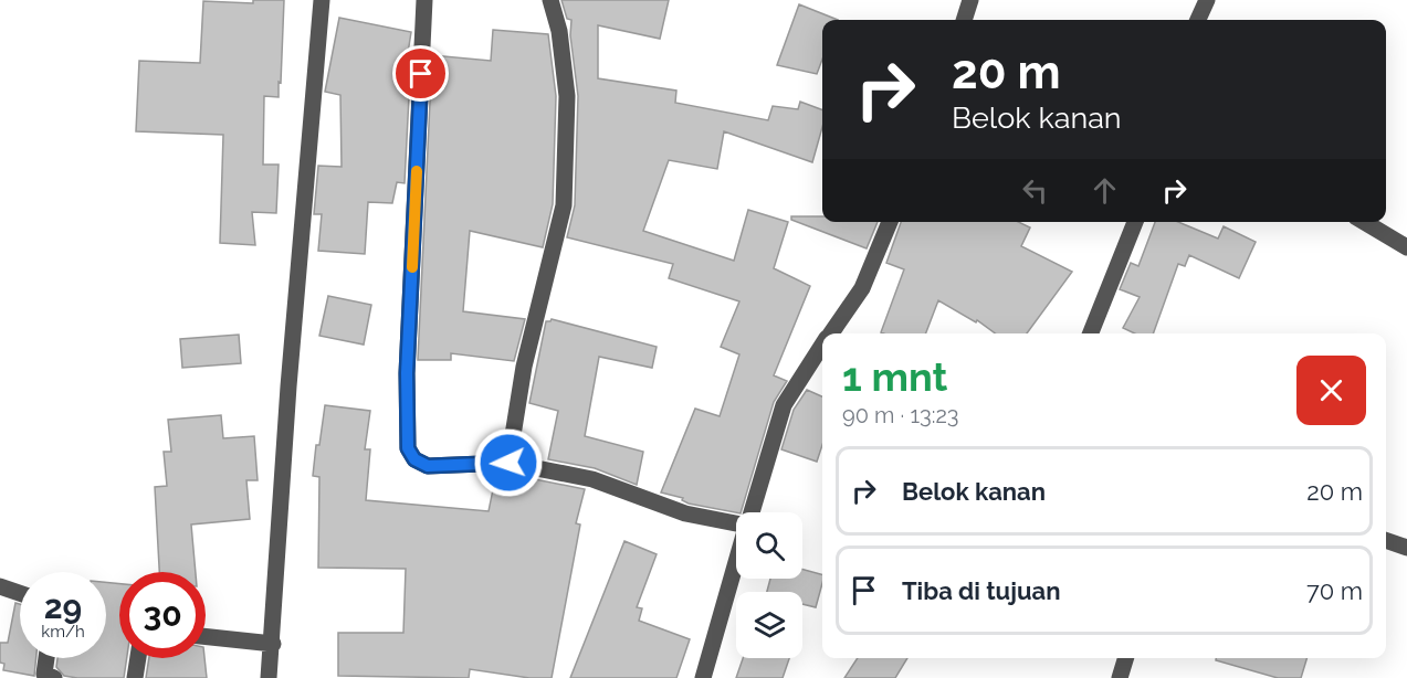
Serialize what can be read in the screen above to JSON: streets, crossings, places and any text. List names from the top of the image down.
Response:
{
  "page": {
    "turn": ["20 m", "Belok kanan"],
    "heading": ["1 mnt", "90 m · 13:23"],
    "list": [
      {
        "name": "Belok kanan",
        "value": "20 m"
      },
      {
        "name": "Tiba di tujuan",
        "value": "70 m"
      }
    ],
    "speed": "29 km/h",
    "limit": "30"
  }
}
